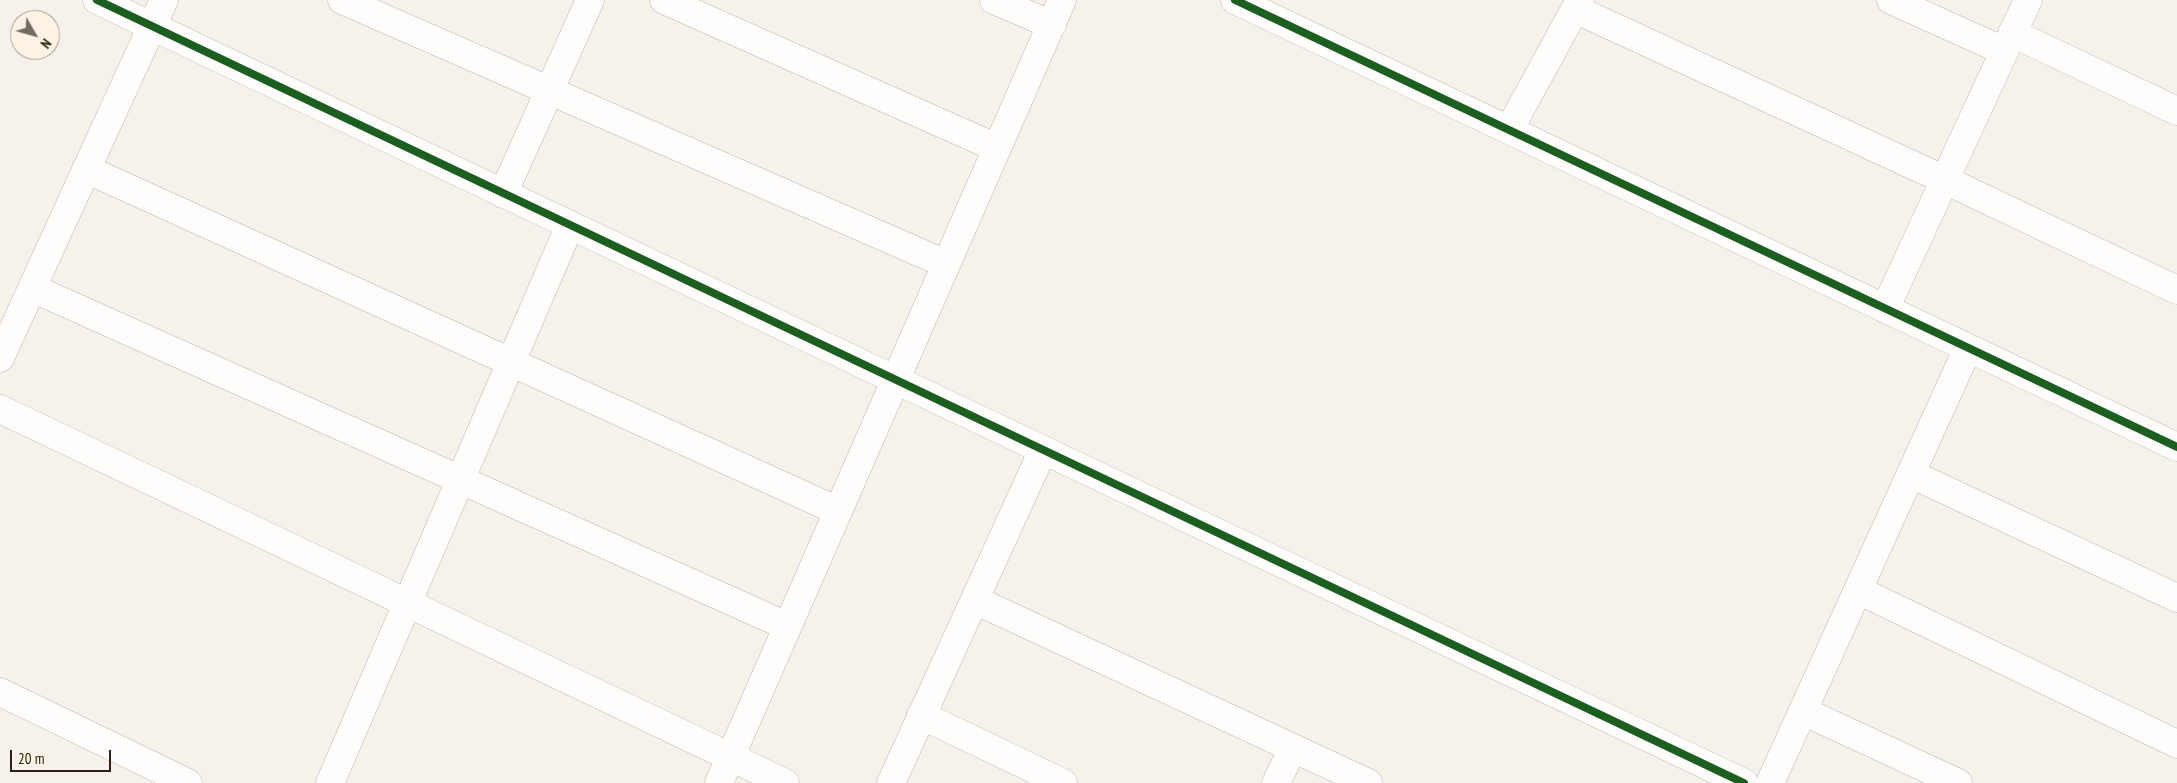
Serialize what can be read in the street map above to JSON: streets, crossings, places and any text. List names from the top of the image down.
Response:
{
  "scale_bar": "20 m",
  "north": "bottom right"
}
